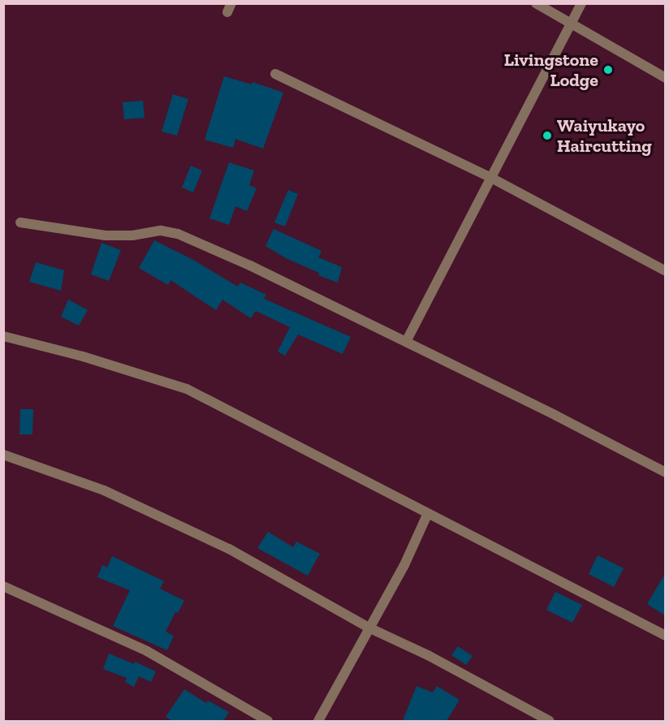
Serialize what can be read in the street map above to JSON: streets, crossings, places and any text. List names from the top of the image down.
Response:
{
  "places": ["Livingstone Lodge", "Waiyukayo Haircutting"]
}
